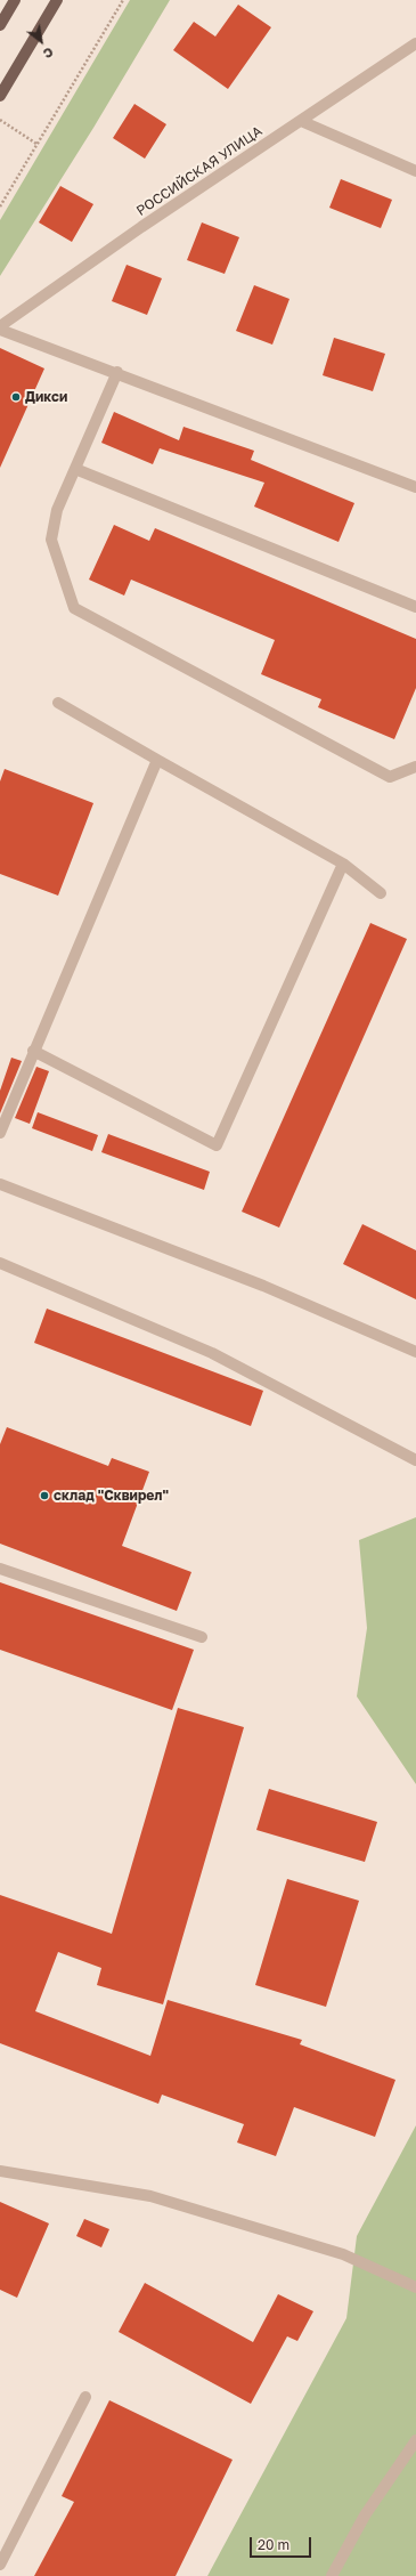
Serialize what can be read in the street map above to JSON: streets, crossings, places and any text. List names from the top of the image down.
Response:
{
  "streets": {
    "street": ["РОССИЙСКАЯ УЛИЦА"]
  },
  "places": ["Дикси", "склад \"Сквирел\""],
  "scale_bar": "20 m",
  "north": "bottom right"
}
